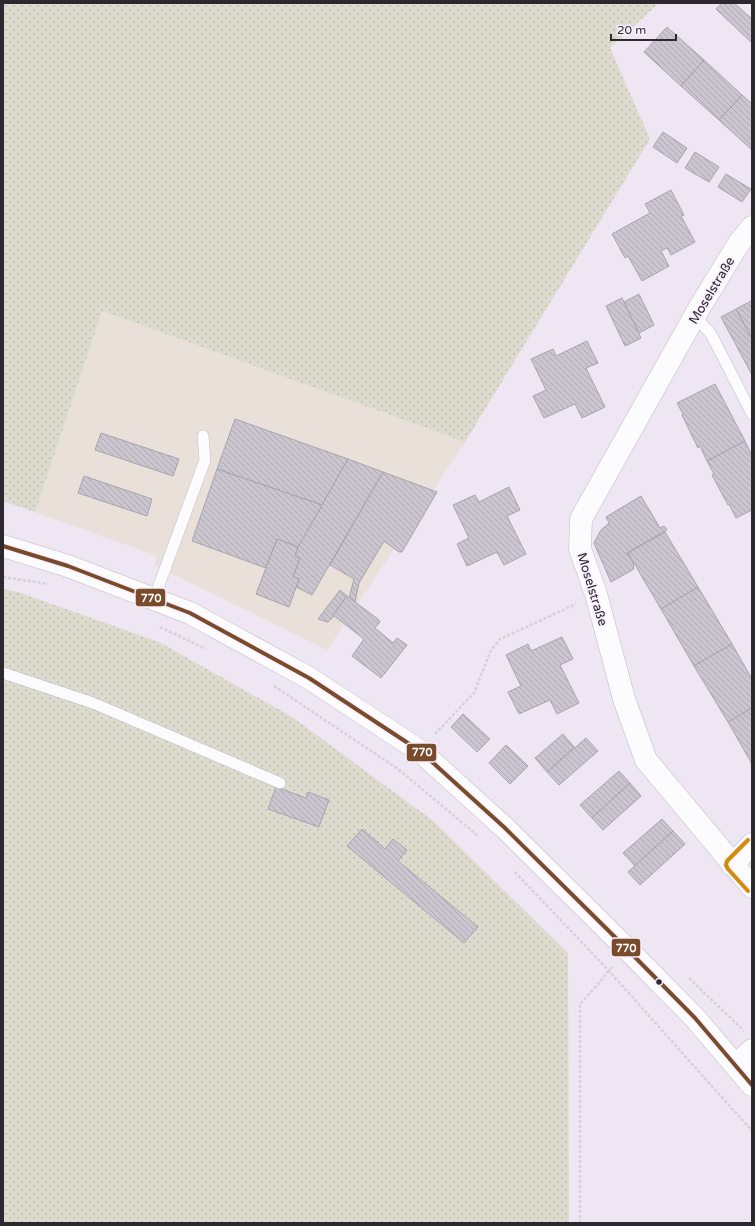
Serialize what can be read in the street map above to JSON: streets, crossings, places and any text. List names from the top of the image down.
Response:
{
  "streets": {
    "main road": ["Moselstraße"]
  },
  "lines": ["transit line 770"],
  "scale_bar": "20 m"
}
